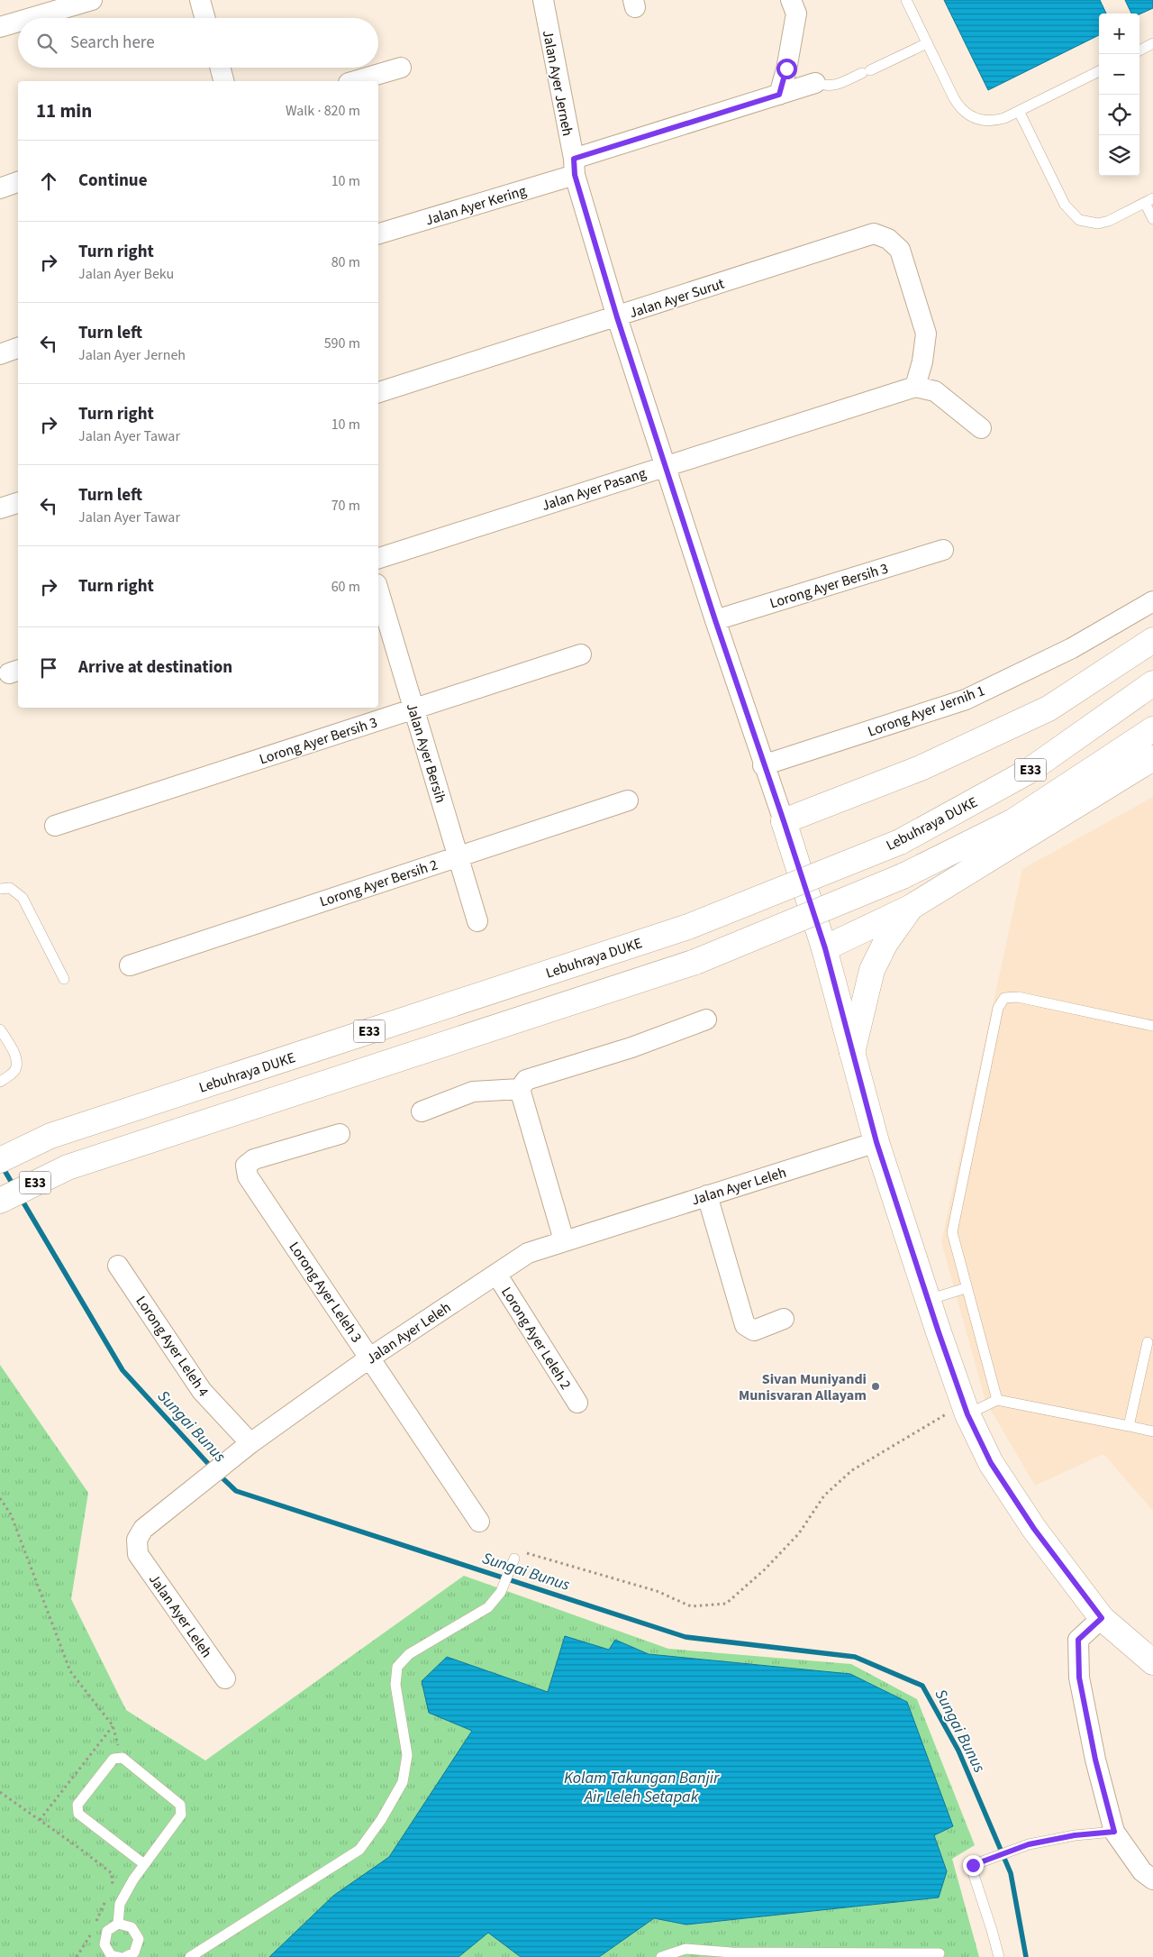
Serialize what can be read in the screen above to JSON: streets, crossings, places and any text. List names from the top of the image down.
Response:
{
  "streets": {
    "main road": ["Jalan Ayer Jerneh", "E33", "Lebuhraya DUKE"],
    "street": [
      "Jalan Ayer Kering",
      "Jalan Ayer Surut",
      "Jalan Ayer Pasang",
      "Lorong Ayer Bersih 3",
      "Lorong Ayer Jernih 1",
      "Jalan Ayer Bersih",
      "Lorong Ayer Bersih 2",
      "Jalan Ayer Leleh",
      "Lorong Ayer Leleh 3",
      "Lorong Ayer Leleh 2",
      "Lorong Ayer Leleh 4"
    ]
  },
  "crossings": [
    ["Jalan Ayer Jerneh", "Jalan Ayer Kering"],
    ["Jalan Ayer Jerneh", "Jalan Ayer Surut"],
    ["Jalan Ayer Jerneh", "Jalan Ayer Pasang"],
    ["Jalan Ayer Jerneh", "Lorong Ayer Bersih 3"],
    ["Jalan Ayer Jerneh", "Lorong Ayer Jernih 1"],
    ["Jalan Ayer Jerneh", "Jalan Ayer Leleh"],
    ["Jalan Ayer Surut", "Jalan Ayer Pasang"],
    ["Lorong Ayer Bersih 3", "Jalan Ayer Bersih"],
    ["Jalan Ayer Bersih", "Lorong Ayer Bersih 2"],
    ["Jalan Ayer Leleh", "Lorong Ayer Leleh 3"],
    ["Jalan Ayer Leleh", "Lorong Ayer Leleh 2"],
    ["Jalan Ayer Leleh", "Lorong Ayer Leleh 4"]
  ],
  "water": ["Sungai Bunus", "Kolam Takungan Banjir Air Leleh Setapak"],
  "places": ["Sivan Muniyandi Munisvaran Allayam"],
  "page": {
    "map_buttons": ["+", "−"],
    "search": "Search here",
    "heading": ["11 min", "Walk · 820 m"],
    "list": [
      ["Continue", "10 m"],
      ["Turn right", "Jalan Ayer Beku", "80 m"],
      ["Turn left", "Jalan Ayer Jerneh", "590 m"],
      ["Turn right", "Jalan Ayer Tawar", "10 m"],
      ["Turn left", "Jalan Ayer Tawar", "70 m"],
      ["Turn right", "60 m"],
      "Arrive at destination"
    ]
  }
}
